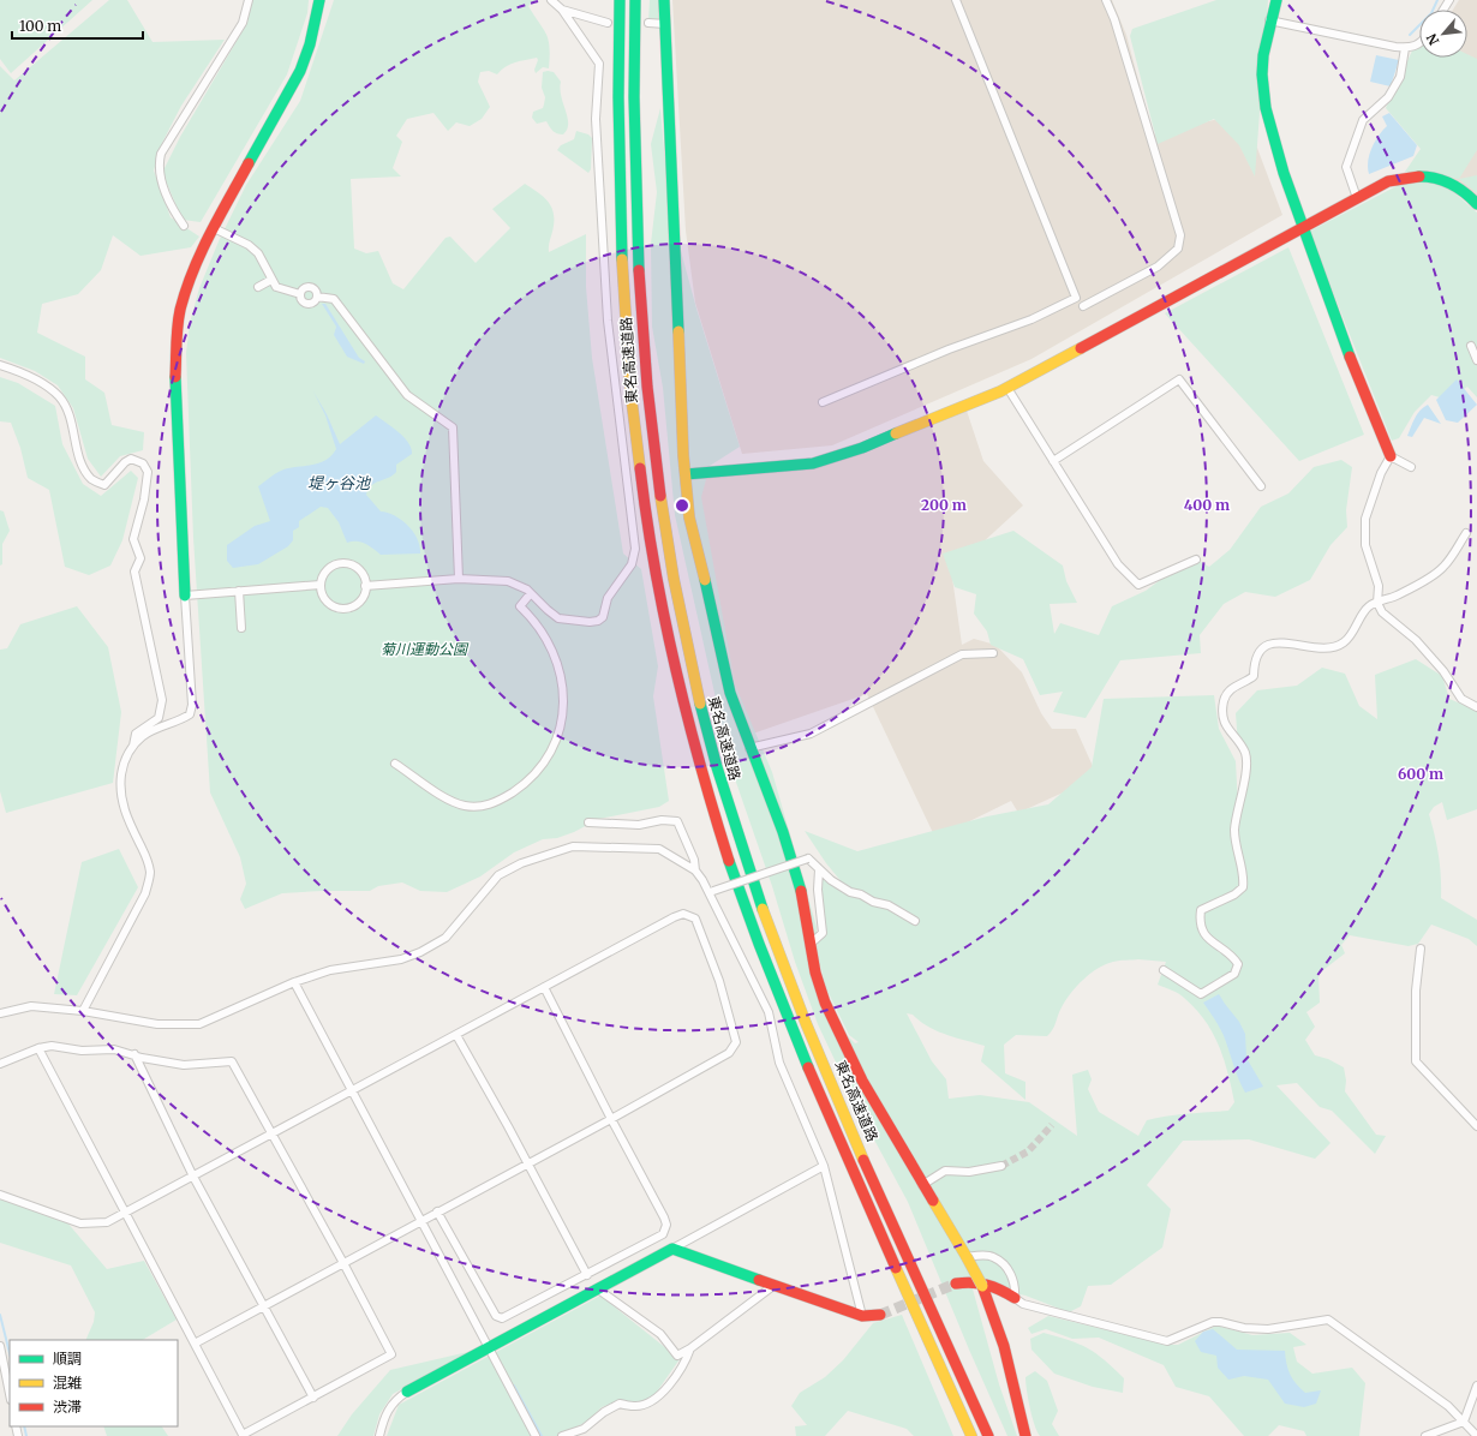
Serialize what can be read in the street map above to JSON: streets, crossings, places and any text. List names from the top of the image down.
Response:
{
  "streets": {
    "main road": ["東名高速道路"]
  },
  "water": ["堤ヶ谷池"],
  "parks": ["菊川運動公園"],
  "legend": ["順調", "混雑", "渋滞"],
  "scale_bar": "100 m",
  "north": "bottom left",
  "rings": ["200 m", "400 m", "600 m"]
}
